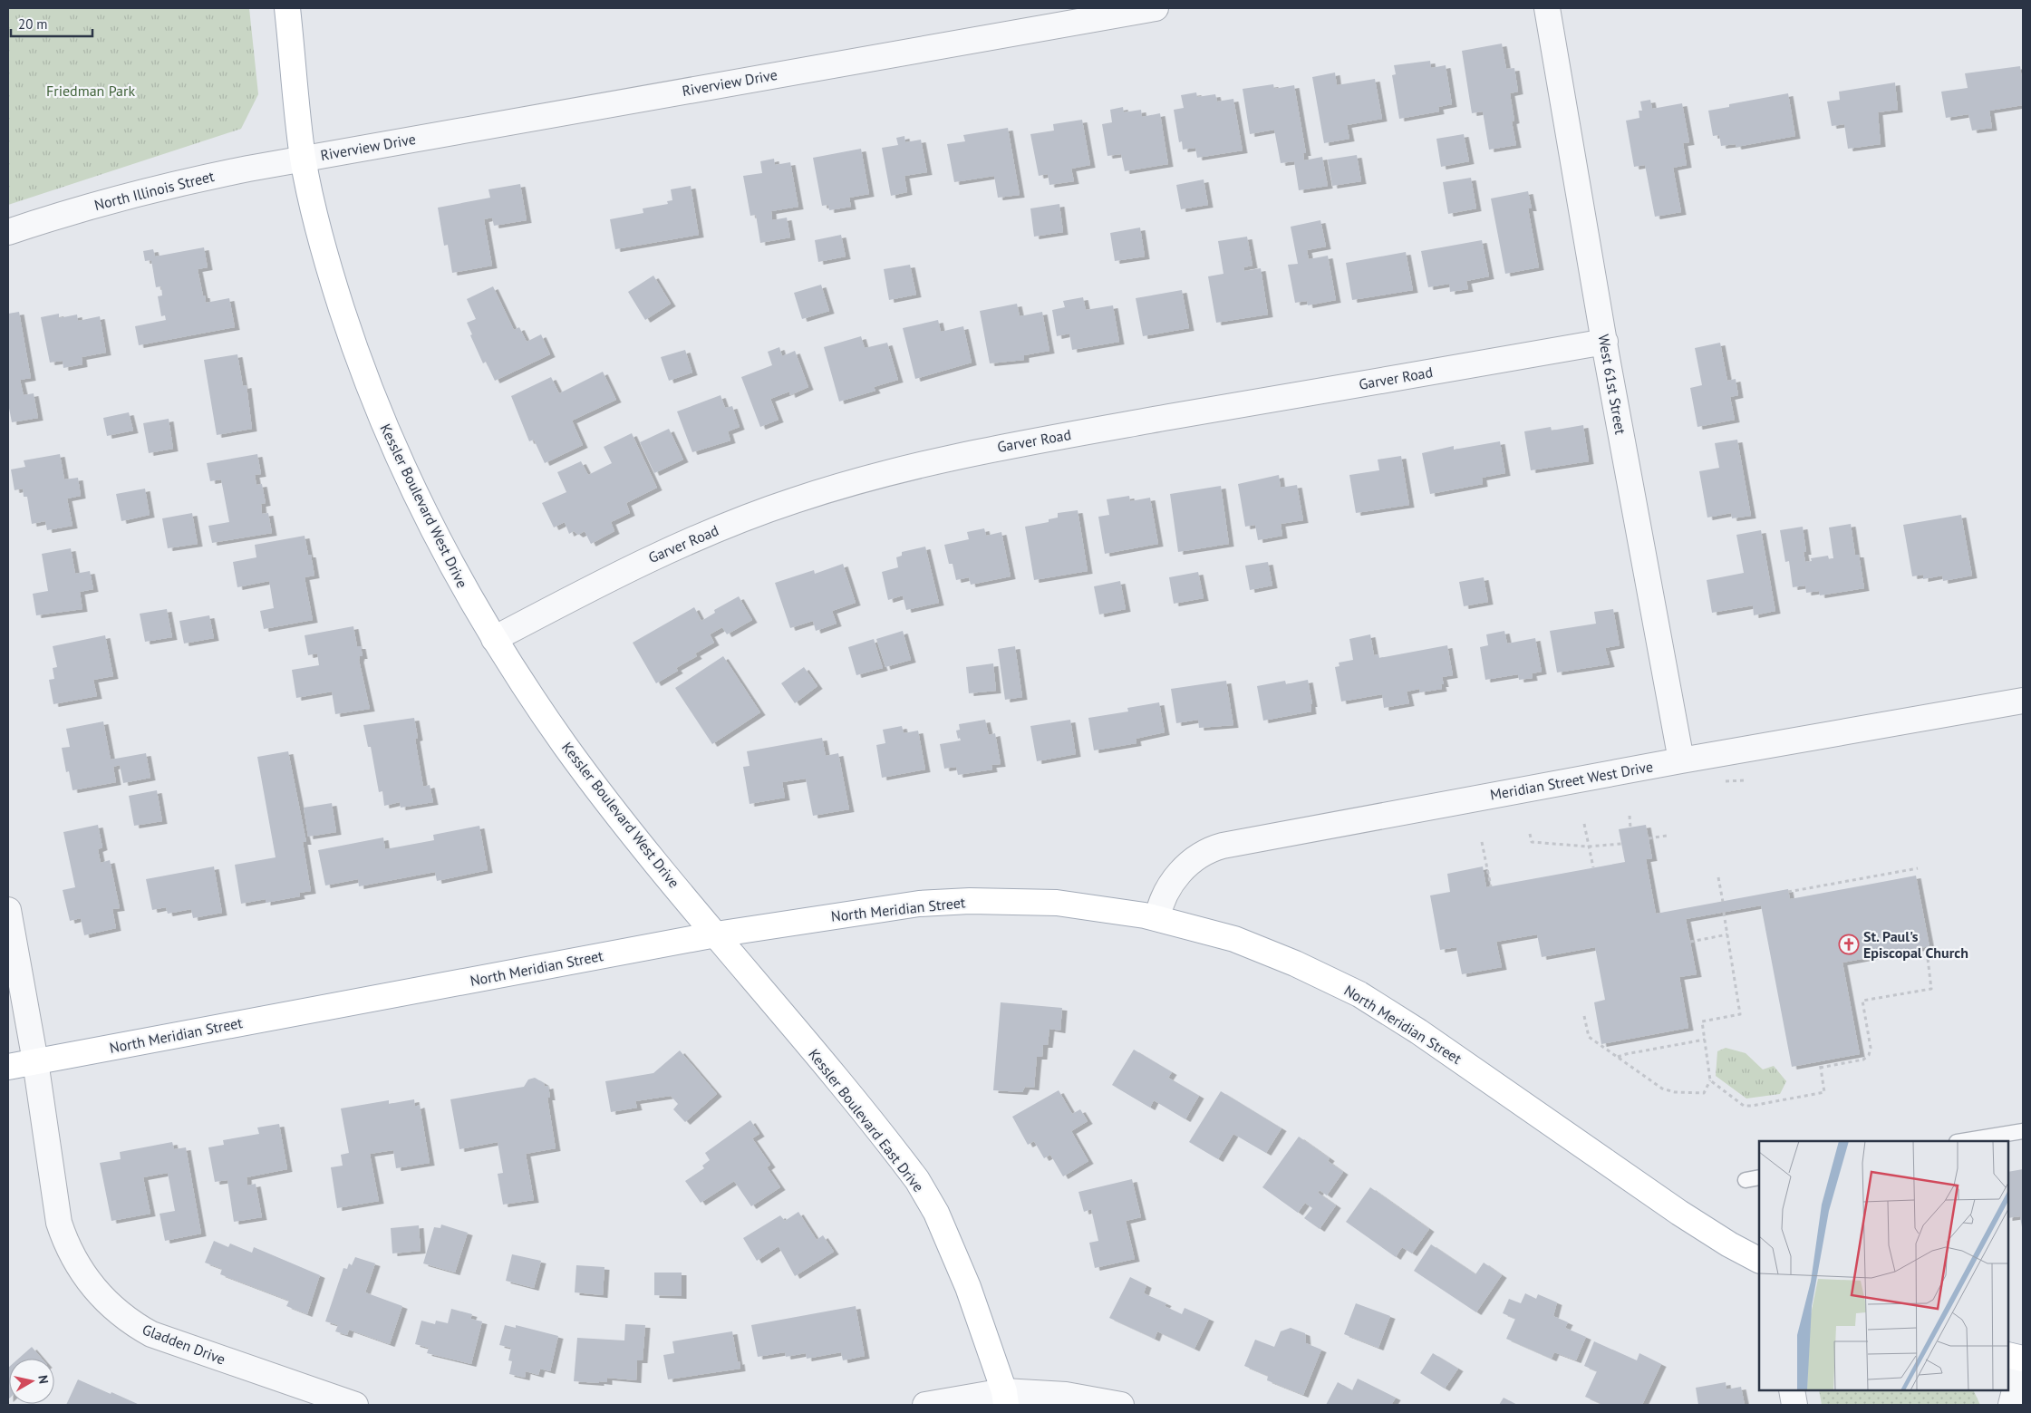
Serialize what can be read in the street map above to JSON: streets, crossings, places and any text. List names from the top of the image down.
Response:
{
  "streets": {
    "main road": ["Kessler Boulevard West Drive", "North Meridian Street", "Kessler Boulevard East Drive"],
    "street": [
      "Riverview Drive",
      "North Illinois Street",
      "Garver Road",
      "West 61st Street",
      "Meridian Street West Drive",
      "Gladden Drive"
    ]
  },
  "crossings": [
    ["Riverview Drive", "North Illinois Street"],
    ["Riverview Drive", "Kessler Boulevard West Drive"],
    ["North Illinois Street", "Kessler Boulevard West Drive"],
    ["Garver Road", "West 61st Street"],
    ["Garver Road", "Kessler Boulevard West Drive"],
    ["West 61st Street", "Meridian Street West Drive"],
    ["Kessler Boulevard West Drive", "North Meridian Street"],
    ["Kessler Boulevard West Drive", "Kessler Boulevard East Drive"],
    ["Meridian Street West Drive", "North Meridian Street"],
    ["North Meridian Street", "Kessler Boulevard East Drive"],
    ["North Meridian Street", "Gladden Drive"]
  ],
  "parks": ["Friedman Park"],
  "places": {
    "church": ["St. Paul's Episcopal Church"]
  },
  "scale_bar": "20 m",
  "north": "right"
}
